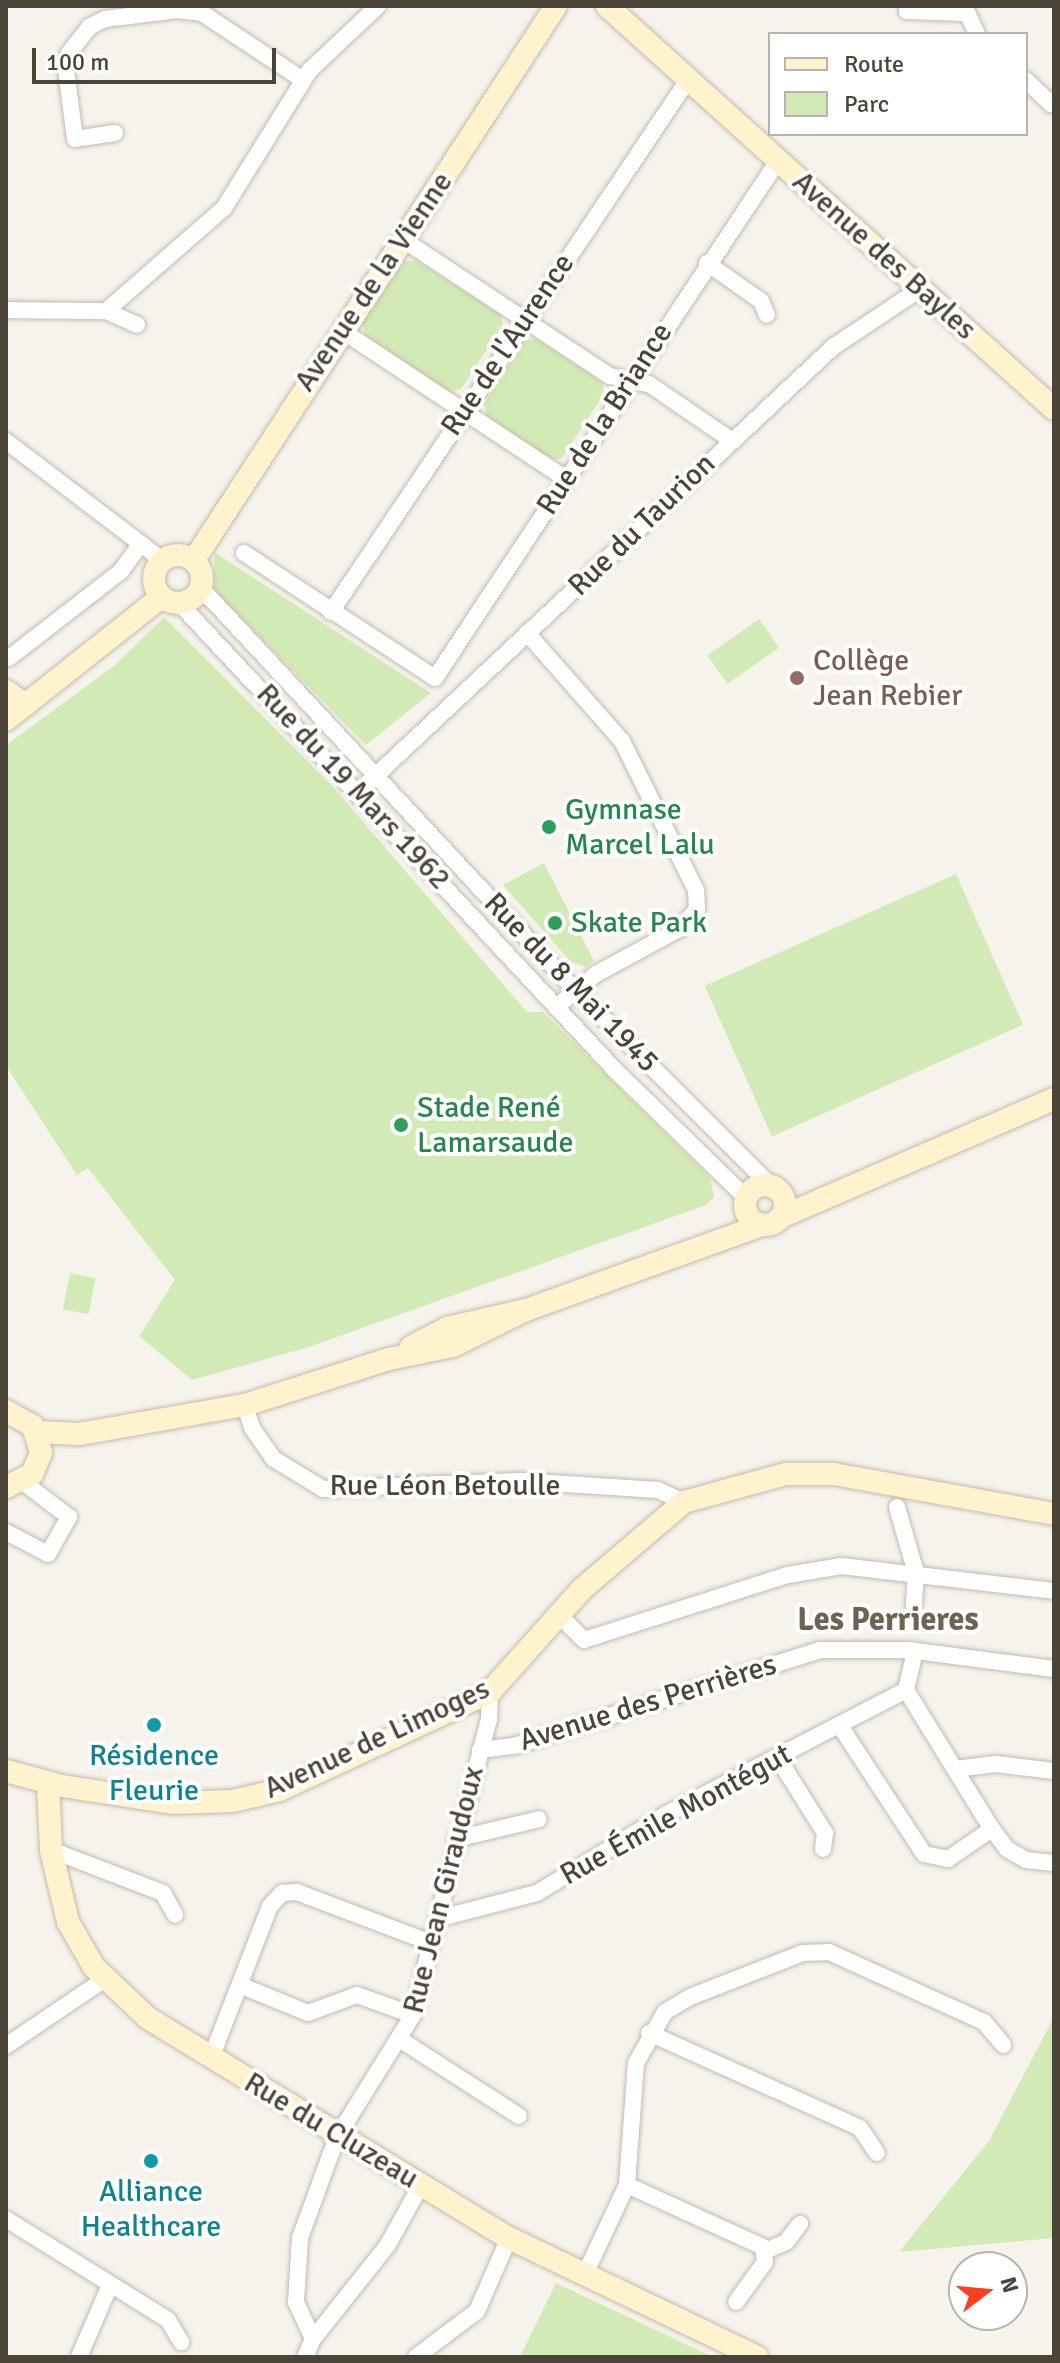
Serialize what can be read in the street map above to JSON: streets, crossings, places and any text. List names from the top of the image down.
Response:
{
  "streets": {
    "main road": [
      "Avenue des Bayles",
      "Avenue de la Vienne",
      "Avenue de Limoges",
      "Rue du Cluzeau"
    ],
    "street": [
      "Rue de l'Aurence",
      "Rue de la Briance",
      "Rue du Taurion",
      "Rue du 19 Mars 1962",
      "Rue du 8 Mai 1945",
      "Rue Léon Betoulle",
      "Avenue des Perrières",
      "Rue Émile Montégut",
      "Rue Jean Giraudoux"
    ]
  },
  "crossings": [
    ["Avenue des Bayles", "Rue de l'Aurence"],
    ["Avenue des Bayles", "Rue de la Briance"],
    ["Avenue des Bayles", "Rue du Taurion"],
    ["Avenue de la Vienne", "Rue du 19 Mars 1962"],
    ["Avenue de la Vienne", "Rue du 8 Mai 1945"],
    ["Rue de l'Aurence", "Rue de la Briance"],
    ["Rue du Taurion", "Rue du 8 Mai 1945"],
    ["Rue du 19 Mars 1962", "Rue du 8 Mai 1945"],
    ["Rue Léon Betoulle", "Avenue de Limoges"],
    ["Avenue des Perrières", "Rue Jean Giraudoux"],
    ["Avenue de Limoges", "Rue Jean Giraudoux"],
    ["Avenue de Limoges", "Rue du Cluzeau"],
    ["Rue Émile Montégut", "Rue Jean Giraudoux"],
    ["Rue Jean Giraudoux", "Rue du Cluzeau"]
  ],
  "districts": ["Les Perrieres"],
  "places": [
    "Collège Jean Rebier",
    "Gymnase Marcel Lalu",
    "Skate Park",
    "Stade René Lamarsaude",
    "Résidence Fleurie",
    "Alliance Healthcare"
  ],
  "legend": ["Route", "Parc"],
  "scale_bar": "100 m",
  "north": "right"
}
